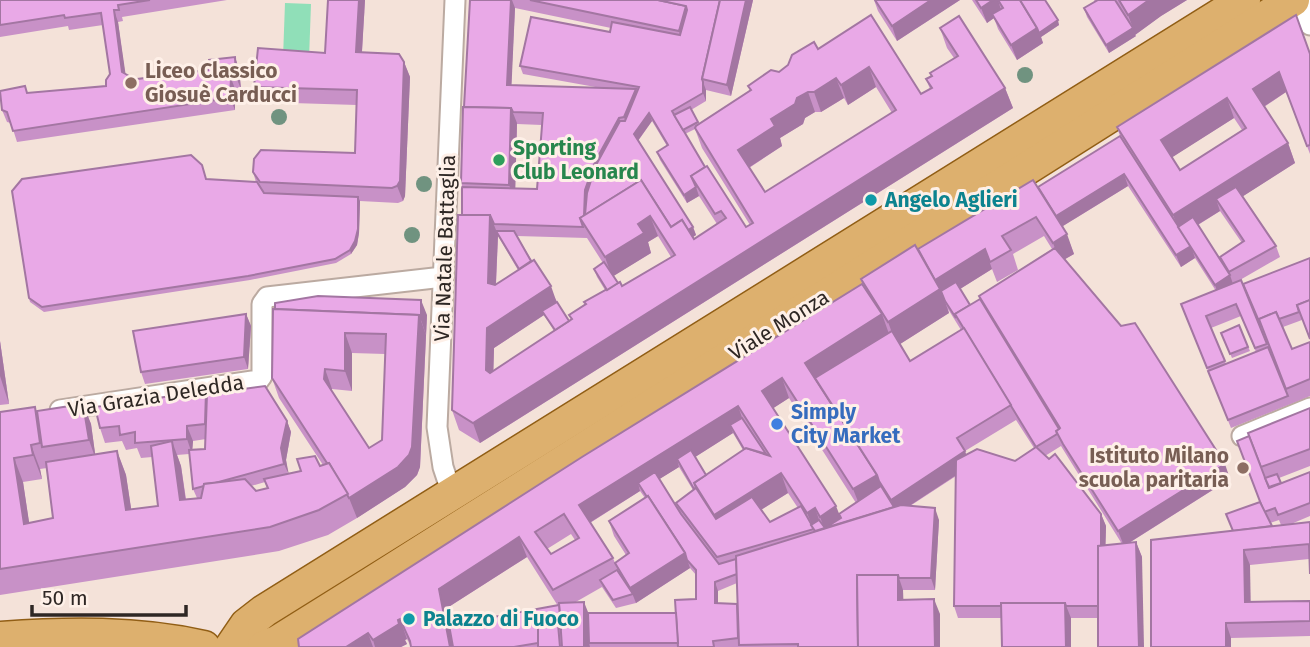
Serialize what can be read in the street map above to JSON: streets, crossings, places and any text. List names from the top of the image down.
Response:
{
  "streets": {
    "main road": ["Viale Monza"],
    "street": ["Via Natale Battaglia", "Via Grazia Deledda"]
  },
  "crossings": [
    ["Via Natale Battaglia", "Viale Monza"],
    ["Via Natale Battaglia", "Via Grazia Deledda"]
  ],
  "places": [
    "Liceo Classico Giosuè Carducci",
    "Sporting Club Leonard",
    "Angelo Aglieri",
    "Simply City Market",
    "Istituto Milano scuola paritaria",
    "Palazzo di Fuoco"
  ],
  "scale_bar": "50 m"
}
